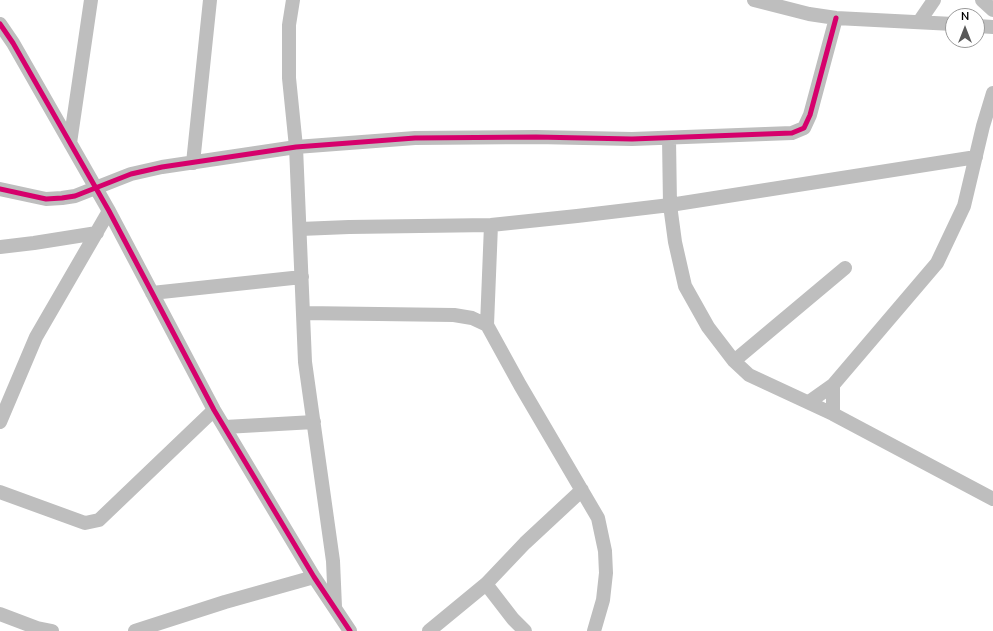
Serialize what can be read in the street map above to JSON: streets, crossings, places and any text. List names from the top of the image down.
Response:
{
  "north": "top"
}
